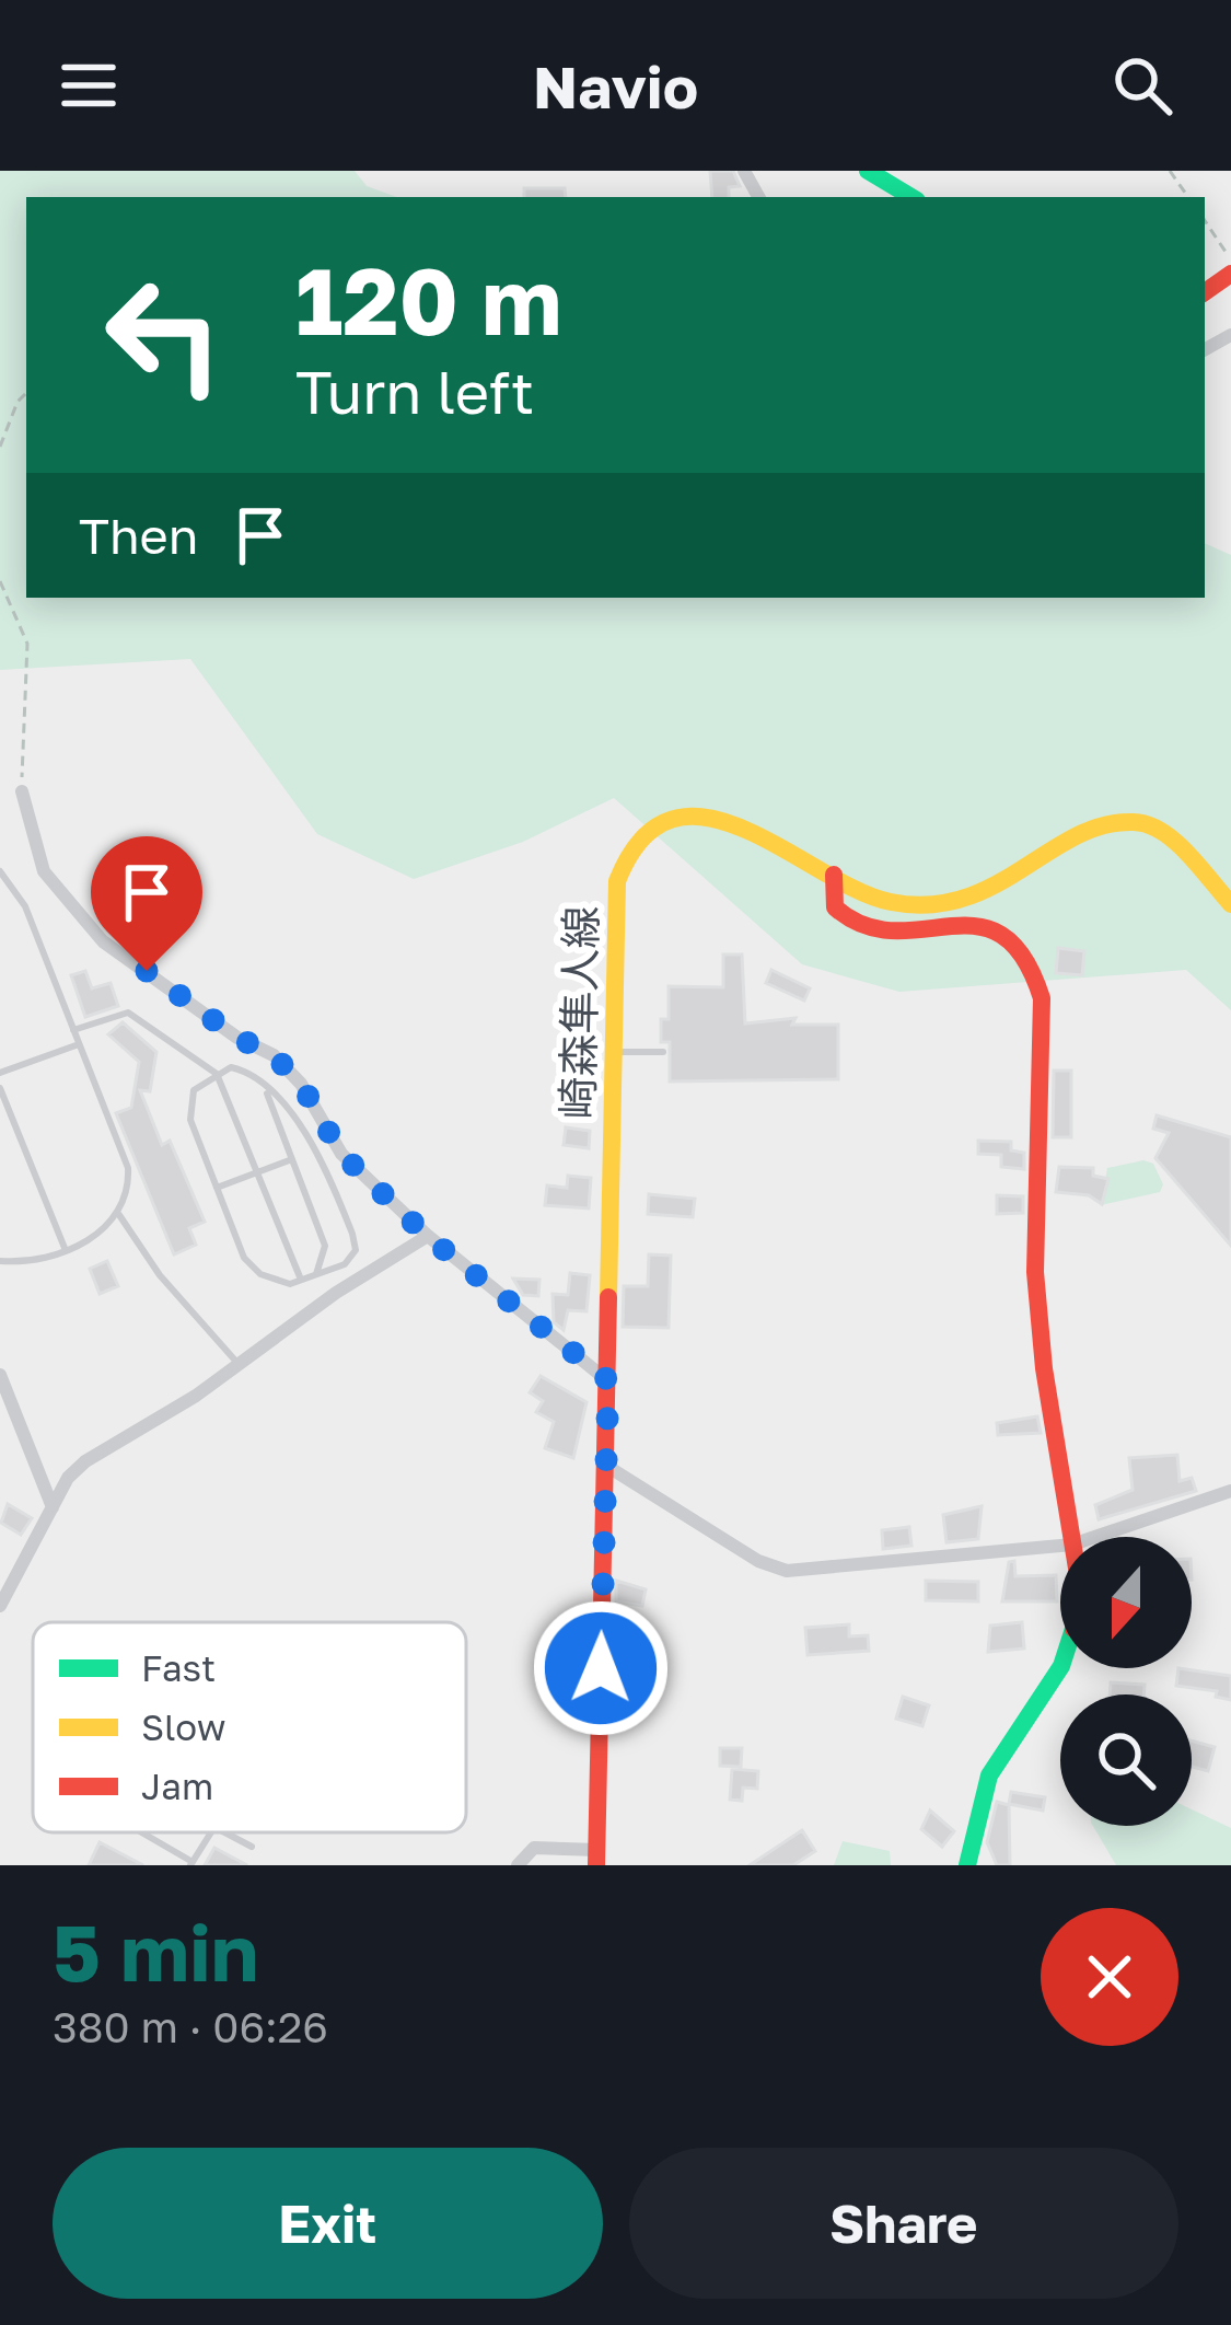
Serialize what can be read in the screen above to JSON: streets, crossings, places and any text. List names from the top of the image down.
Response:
{
  "streets": {
    "main road": ["崎森隼人線"]
  },
  "legend": ["Fast", "Slow", "Jam"],
  "north": "bottom",
  "page": {
    "header": "Navio",
    "turn": ["120 m", "Turn left"],
    "then": "Then",
    "heading": ["5 min", "380 m · 06:26"],
    "buttons": ["Exit", "Share"]
  }
}
